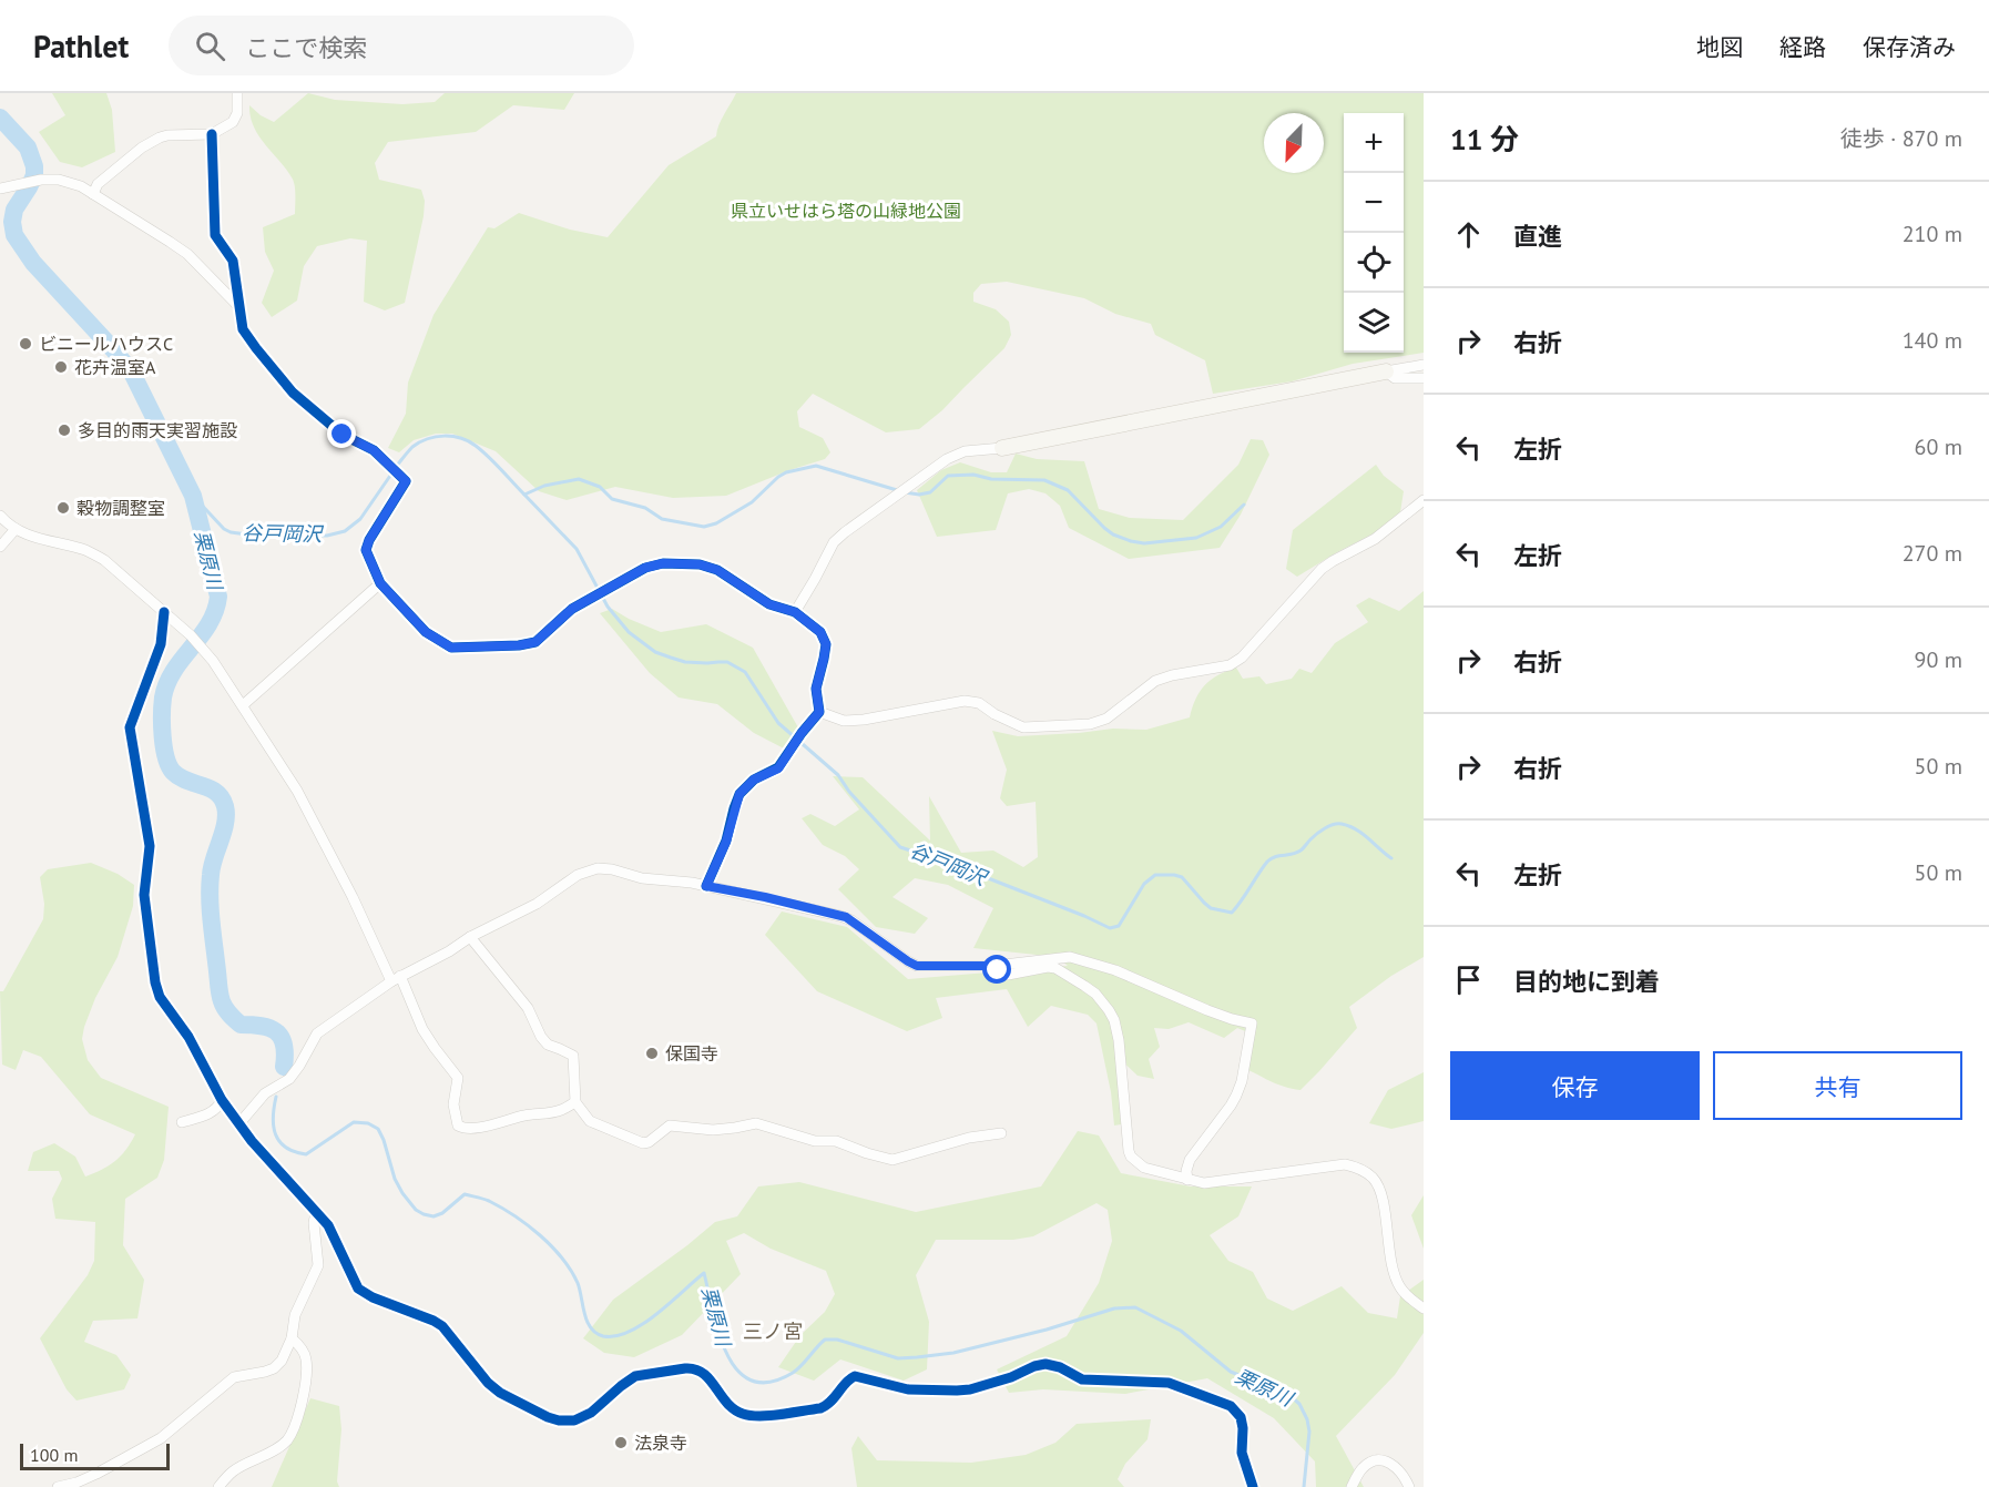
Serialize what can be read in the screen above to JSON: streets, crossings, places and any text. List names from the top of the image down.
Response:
{
  "districts": ["三ノ宮"],
  "water": ["谷戸岡沢", "栗原川"],
  "parks": ["県立いせはら塔の山緑地公園"],
  "places": [
    "ビニールハウスC",
    "花卉温室A",
    "多目的雨天実習施設",
    "穀物調整室",
    "保国寺",
    "法泉寺"
  ],
  "scale_bar": "100 m",
  "north": "bottom left",
  "page": {
    "header": "Pathlet",
    "search": "ここで検索",
    "nav": ["地図", "経路", "保存済み"],
    "heading": ["11 分", "徒歩 · 870 m"],
    "map_buttons": ["+", "−"],
    "list": [
      ["直進", "210 m"],
      ["右折", "140 m"],
      ["左折", "60 m"],
      ["左折", "270 m"],
      ["右折", "90 m"],
      ["右折", "50 m"],
      ["左折", "50 m"],
      "目的地に到着"
    ],
    "buttons": ["保存", "共有"],
    "scale": "100 m"
  }
}
